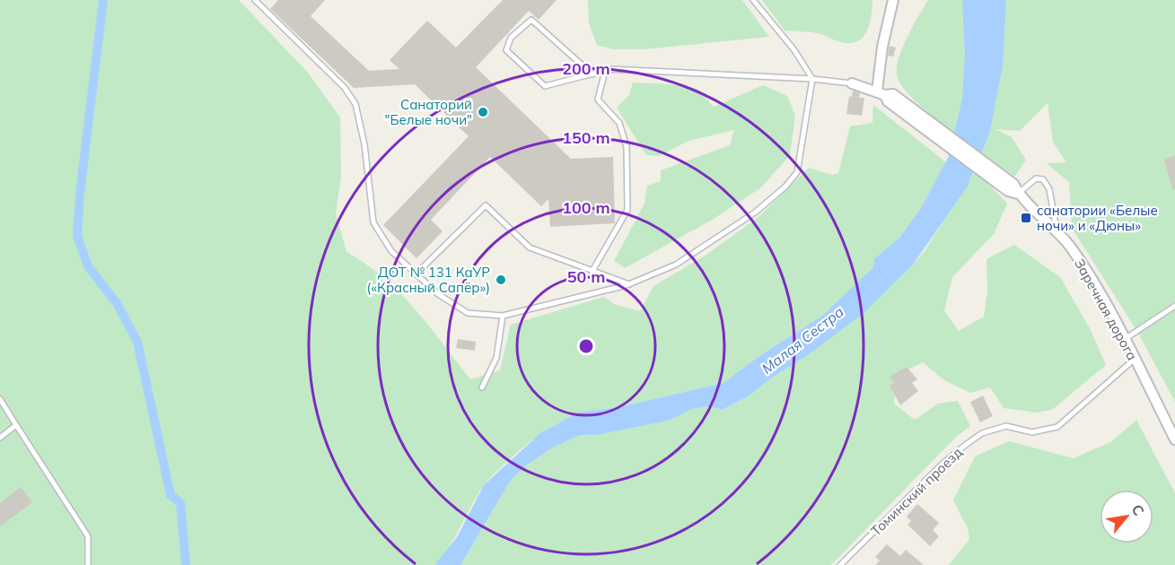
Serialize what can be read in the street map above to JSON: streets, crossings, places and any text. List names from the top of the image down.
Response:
{
  "streets": {
    "street": ["Заречная дорога"],
    "lane": ["Томинский проезд"]
  },
  "crossings": [
    ["Заречная дорога", "Томинский проезд"]
  ],
  "water": ["Малая Сестра"],
  "places": {
    "other": ["Санаторий \"Белые ночи\"", "ДОТ № 131 КаУР («Красный Сапёр»)"],
    "transit": ["санатории «Белые ночи» и «Дюны»"]
  },
  "north": "top right",
  "rings": [
    "200 m",
    "150 m",
    "100 m",
    "50 m"
  ]
}
